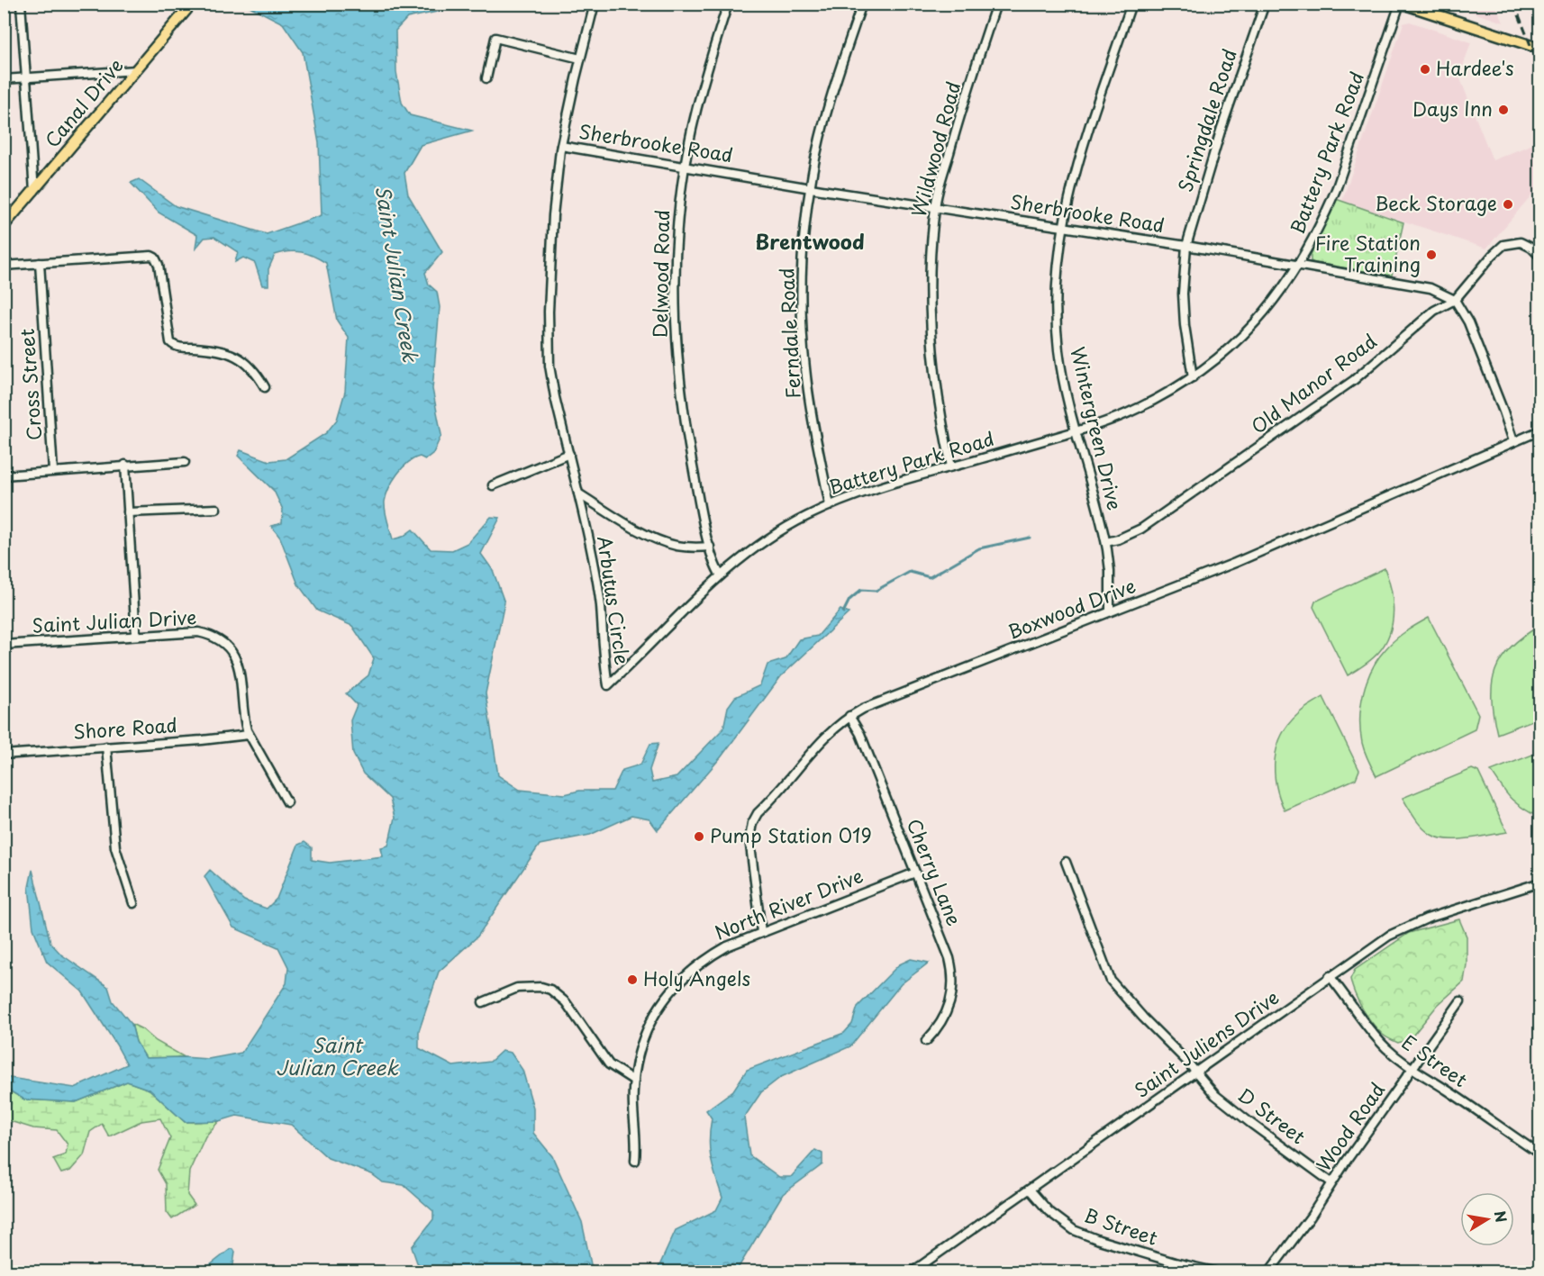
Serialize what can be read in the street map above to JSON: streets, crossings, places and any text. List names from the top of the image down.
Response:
{
  "streets": {
    "main road": ["Canal Drive"],
    "street": [
      "Springdale Road",
      "Sherbrooke Road",
      "Wildwood Road",
      "Battery Park Road",
      "Delwood Road",
      "Ferndale Road",
      "Cross Street",
      "Old Manor Road",
      "Wintergreen Drive",
      "Arbutus Circle",
      "Boxwood Drive",
      "Saint Julian Drive",
      "Shore Road",
      "Cherry Lane",
      "North River Drive",
      "Saint Juliens Drive",
      "E Street",
      "D Street",
      "Wood Road",
      "B Street"
    ]
  },
  "crossings": [
    ["Springdale Road", "Sherbrooke Road"],
    ["Springdale Road", "Battery Park Road"],
    ["Sherbrooke Road", "Wildwood Road"],
    ["Sherbrooke Road", "Battery Park Road"],
    ["Sherbrooke Road", "Delwood Road"],
    ["Sherbrooke Road", "Ferndale Road"],
    ["Sherbrooke Road", "Old Manor Road"],
    ["Sherbrooke Road", "Wintergreen Drive"],
    ["Wildwood Road", "Battery Park Road"],
    ["Battery Park Road", "Ferndale Road"],
    ["Battery Park Road", "Wintergreen Drive"],
    ["Battery Park Road", "Arbutus Circle"],
    ["Old Manor Road", "Wintergreen Drive"],
    ["Wintergreen Drive", "Boxwood Drive"],
    ["Boxwood Drive", "Cherry Lane"],
    ["Boxwood Drive", "North River Drive"],
    ["Saint Julian Drive", "Shore Road"],
    ["Cherry Lane", "North River Drive"],
    ["Saint Juliens Drive", "E Street"],
    ["Saint Juliens Drive", "D Street"],
    ["Saint Juliens Drive", "B Street"],
    ["E Street", "Wood Road"],
    ["D Street", "Wood Road"]
  ],
  "districts": ["Brentwood"],
  "water": ["Saint Julian Creek"],
  "places": [
    "Hardee's",
    "Days Inn",
    "Beck Storage",
    "Fire Station Training",
    "Pump Station 019",
    "Holy Angels"
  ],
  "north": "right"
}
